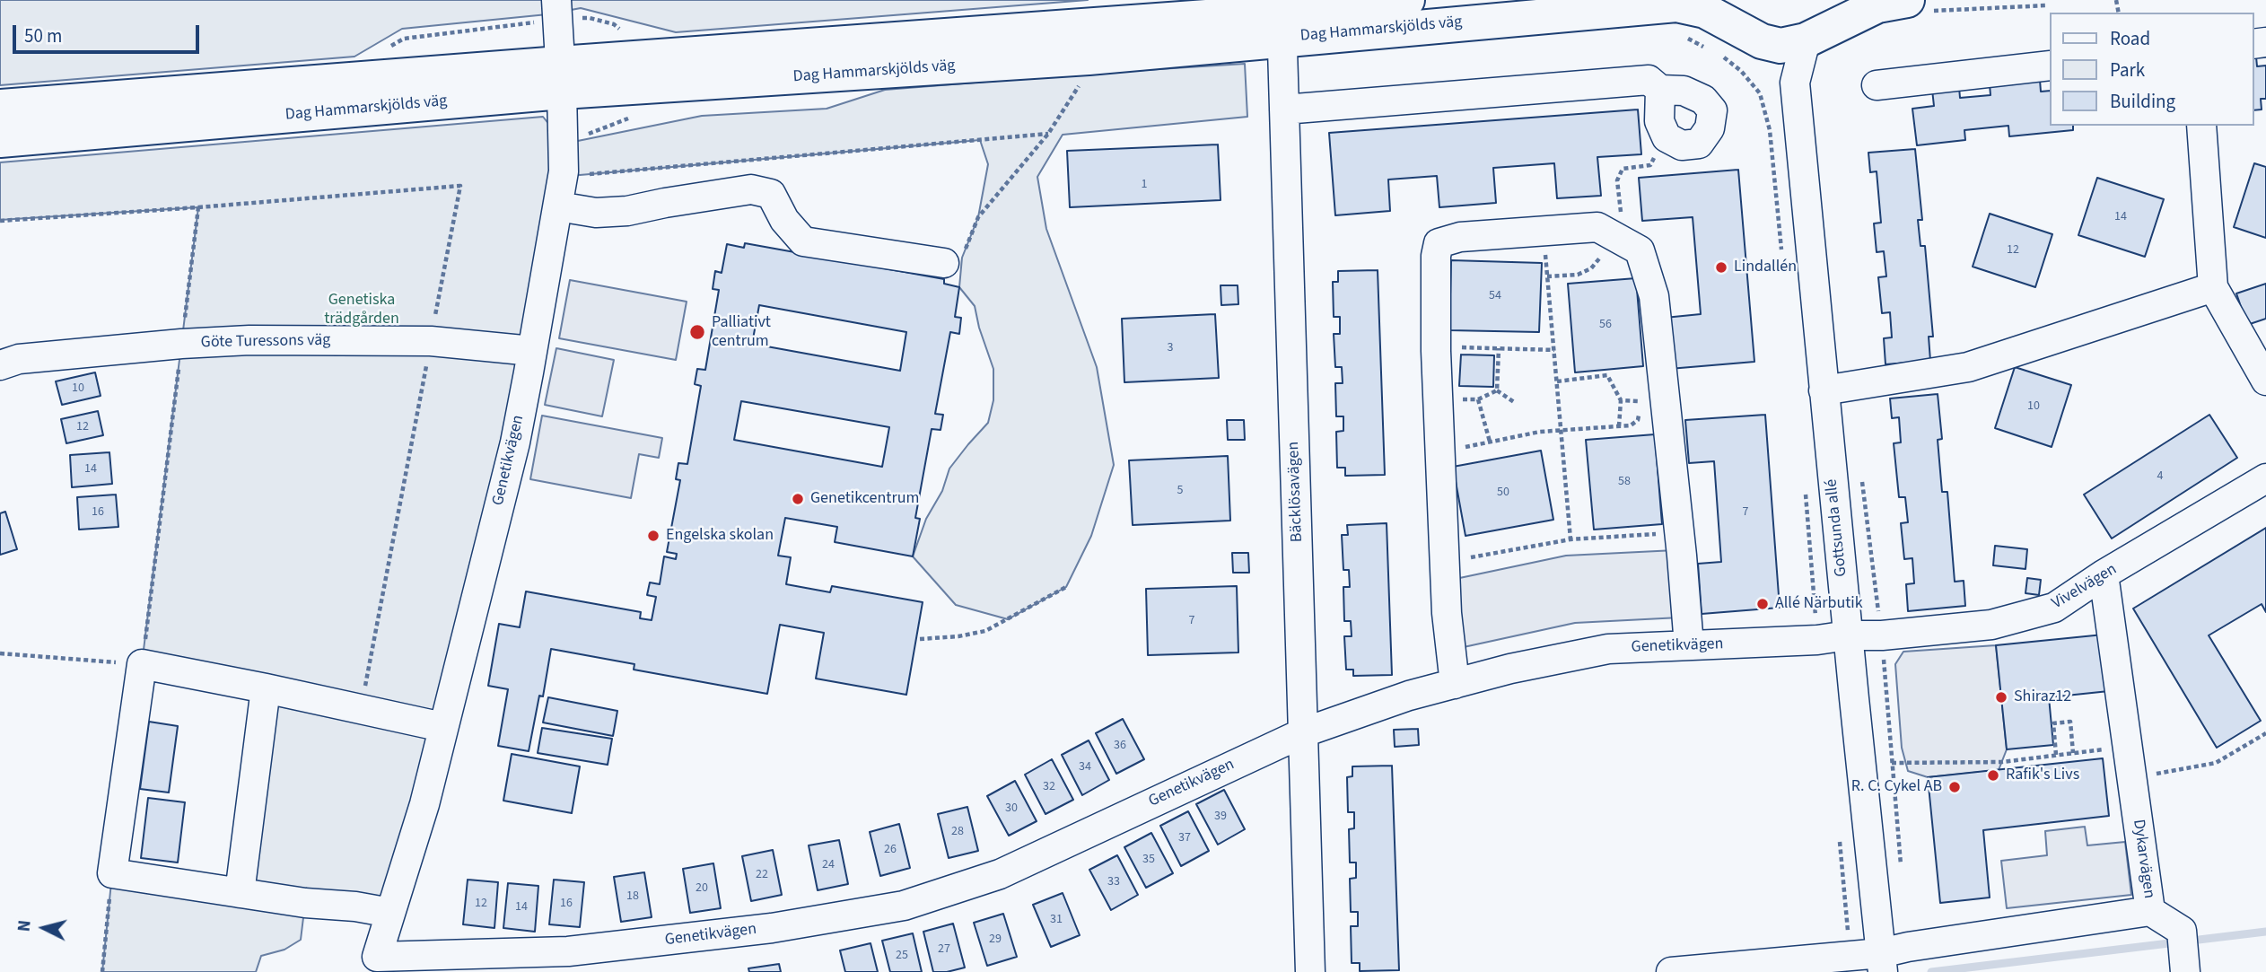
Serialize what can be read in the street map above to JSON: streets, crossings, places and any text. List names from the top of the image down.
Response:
{
  "streets": {
    "main road": ["Dag Hammarskjölds väg"],
    "street": [
      "Göte Turessons väg",
      "Genetikvägen",
      "Bäcklösavägen",
      "Gottsunda allé",
      "Vivelvägen",
      "Dykarvägen"
    ]
  },
  "crossings": [
    ["Dag Hammarskjölds väg", "Genetikvägen"],
    ["Dag Hammarskjölds väg", "Bäcklösavägen"],
    ["Dag Hammarskjölds väg", "Gottsunda allé"],
    ["Göte Turessons väg", "Genetikvägen"],
    ["Genetikvägen", "Bäcklösavägen"],
    ["Genetikvägen", "Gottsunda allé"],
    ["Genetikvägen", "Vivelvägen"],
    ["Gottsunda allé", "Dykarvägen"],
    ["Vivelvägen", "Dykarvägen"]
  ],
  "parks": ["Genetiska trädgården"],
  "places": [
    "Lindallén",
    "Palliativt centrum",
    "Genetikcentrum",
    "Engelska skolan",
    "Allé Närbutik",
    "Shiraz12",
    "Rafik's Livs",
    "R. C. Cykel AB"
  ],
  "house_numbers": [
    "1",
    "14",
    "12",
    "54",
    "56",
    "3",
    "10",
    "10",
    "12",
    "14",
    "4",
    "58",
    "5",
    "50",
    "16",
    "7",
    "7",
    "36",
    "34",
    "32",
    "30",
    "39",
    "28",
    "37",
    "26",
    "35",
    "24",
    "22",
    "33",
    "20",
    "18",
    "12",
    "16",
    "14",
    "31",
    "29",
    "27",
    "25"
  ],
  "legend": ["Road", "Park", "Building"],
  "scale_bar": "50 m",
  "north": "left"
}
